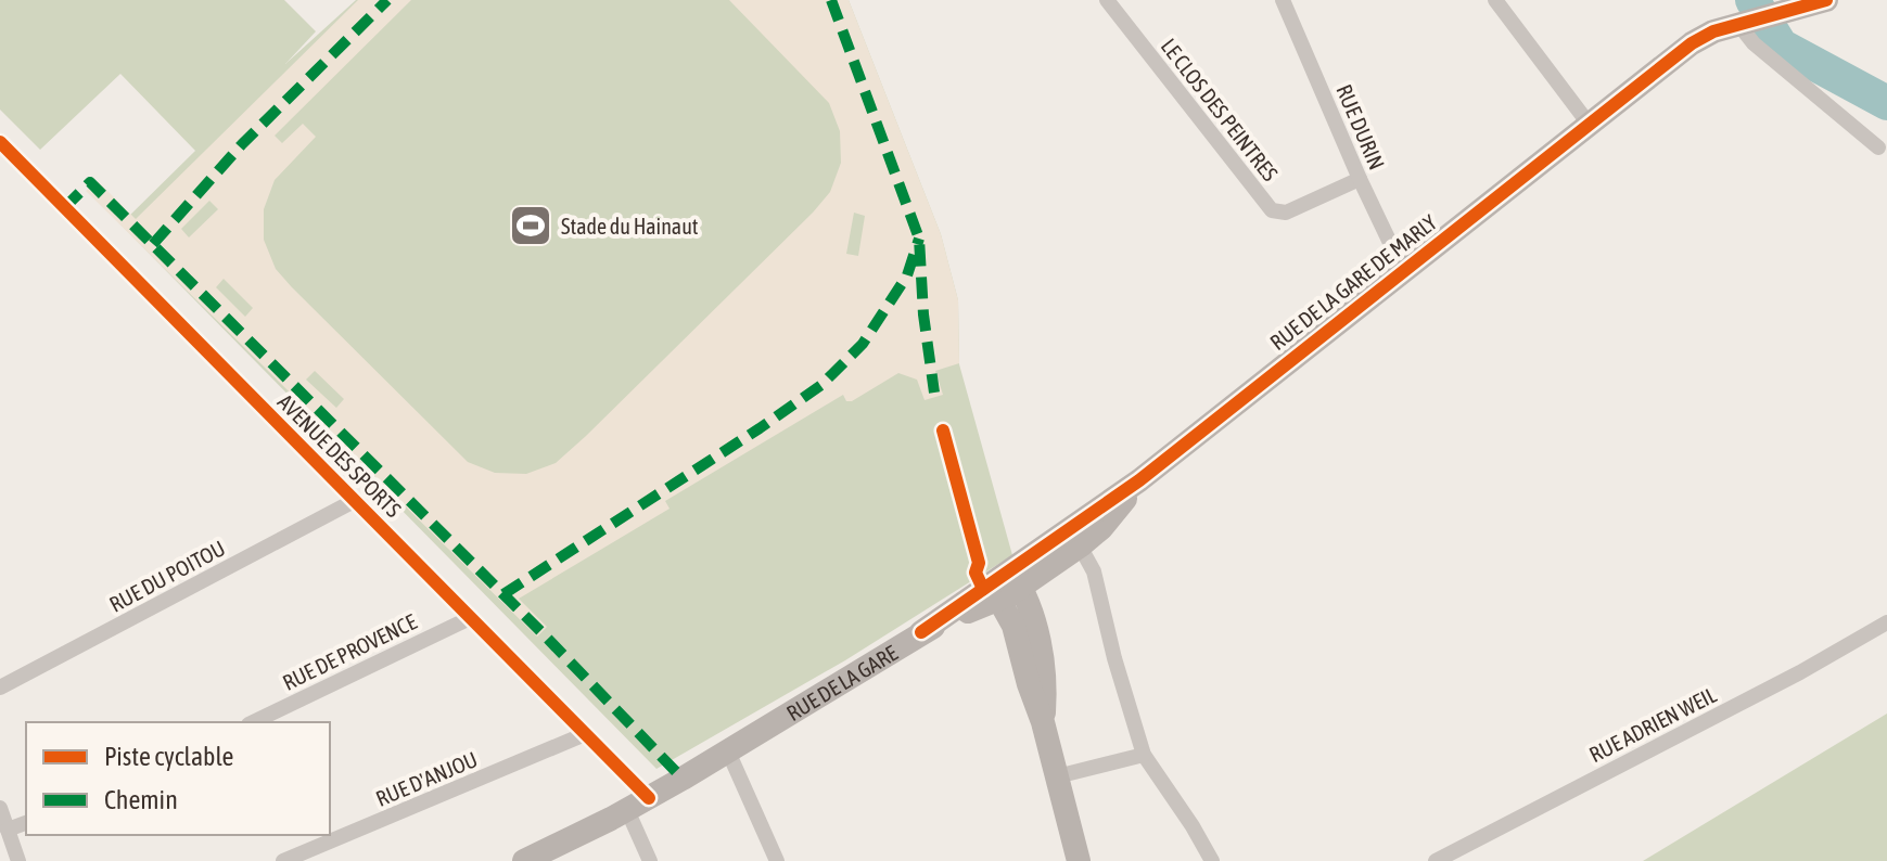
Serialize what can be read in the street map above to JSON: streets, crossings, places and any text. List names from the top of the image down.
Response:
{
  "streets": {
    "street": [
      "LE CLOS DES PEINTRES",
      "RUE DURIN",
      "RUE DE LA GARE DE MARLY",
      "AVENUE DES SPORTS",
      "RUE DU POITOU",
      "RUE DE PROVENCE",
      "RUE DE LA GARE",
      "RUE ADRIEN WEIL",
      "RUE D'ANJOU"
    ]
  },
  "crossings": [
    ["LE CLOS DES PEINTRES", "RUE DURIN"],
    ["RUE DURIN", "RUE DE LA GARE DE MARLY"],
    ["AVENUE DES SPORTS", "RUE DU POITOU"],
    ["AVENUE DES SPORTS", "RUE DE PROVENCE"],
    ["AVENUE DES SPORTS", "RUE DE LA GARE"],
    ["AVENUE DES SPORTS", "RUE D'ANJOU"]
  ],
  "places": {
    "sports": ["Stade du Hainaut"]
  },
  "legend": ["Piste cyclable", "Chemin"]
}
